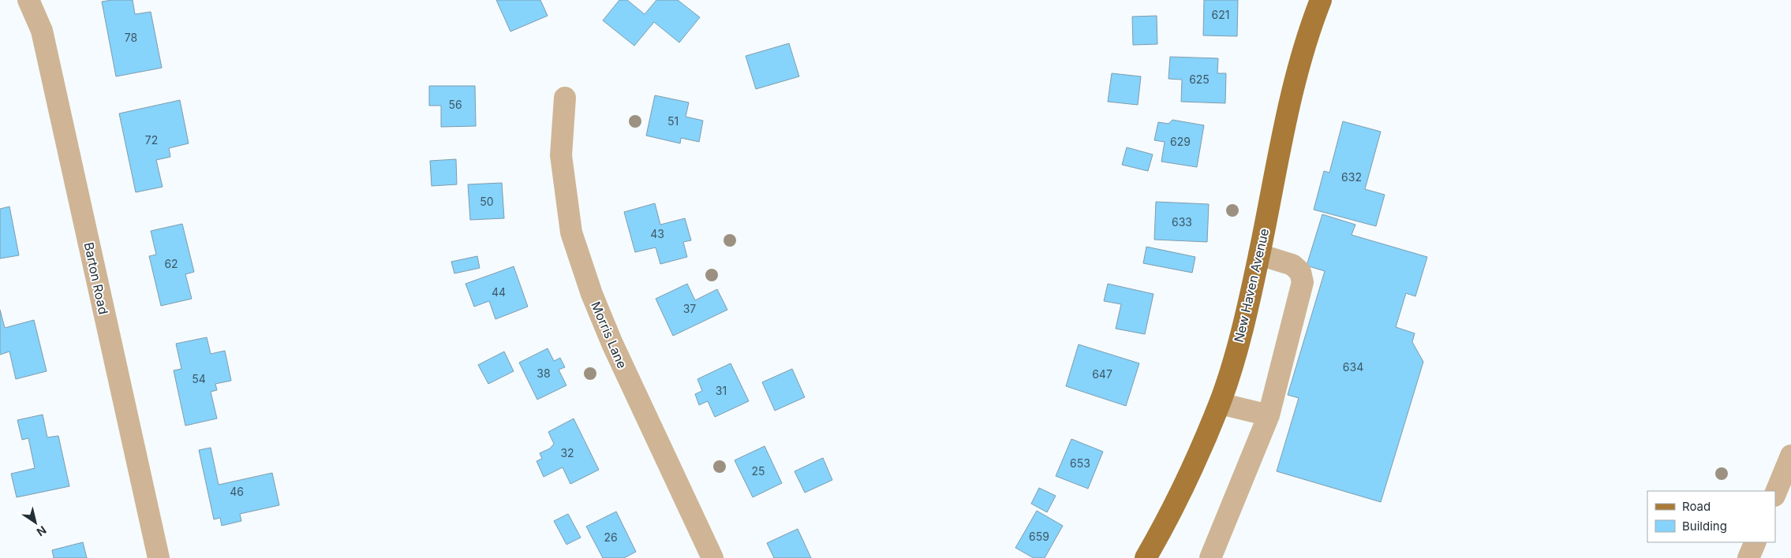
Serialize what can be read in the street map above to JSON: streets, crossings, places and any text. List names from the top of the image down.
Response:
{
  "streets": {
    "main road": ["New Haven Avenue"],
    "street": ["Barton Road", "Morris Lane"]
  },
  "house_numbers": [
    "621",
    "78",
    "625",
    "56",
    "51",
    "72",
    "629",
    "632",
    "50",
    "633",
    "43",
    "62",
    "44",
    "37",
    "634",
    "38",
    "647",
    "54",
    "31",
    "32",
    "653",
    "25",
    "46",
    "659",
    "26"
  ],
  "legend": ["Road", "Building"],
  "north": "bottom right"
}
